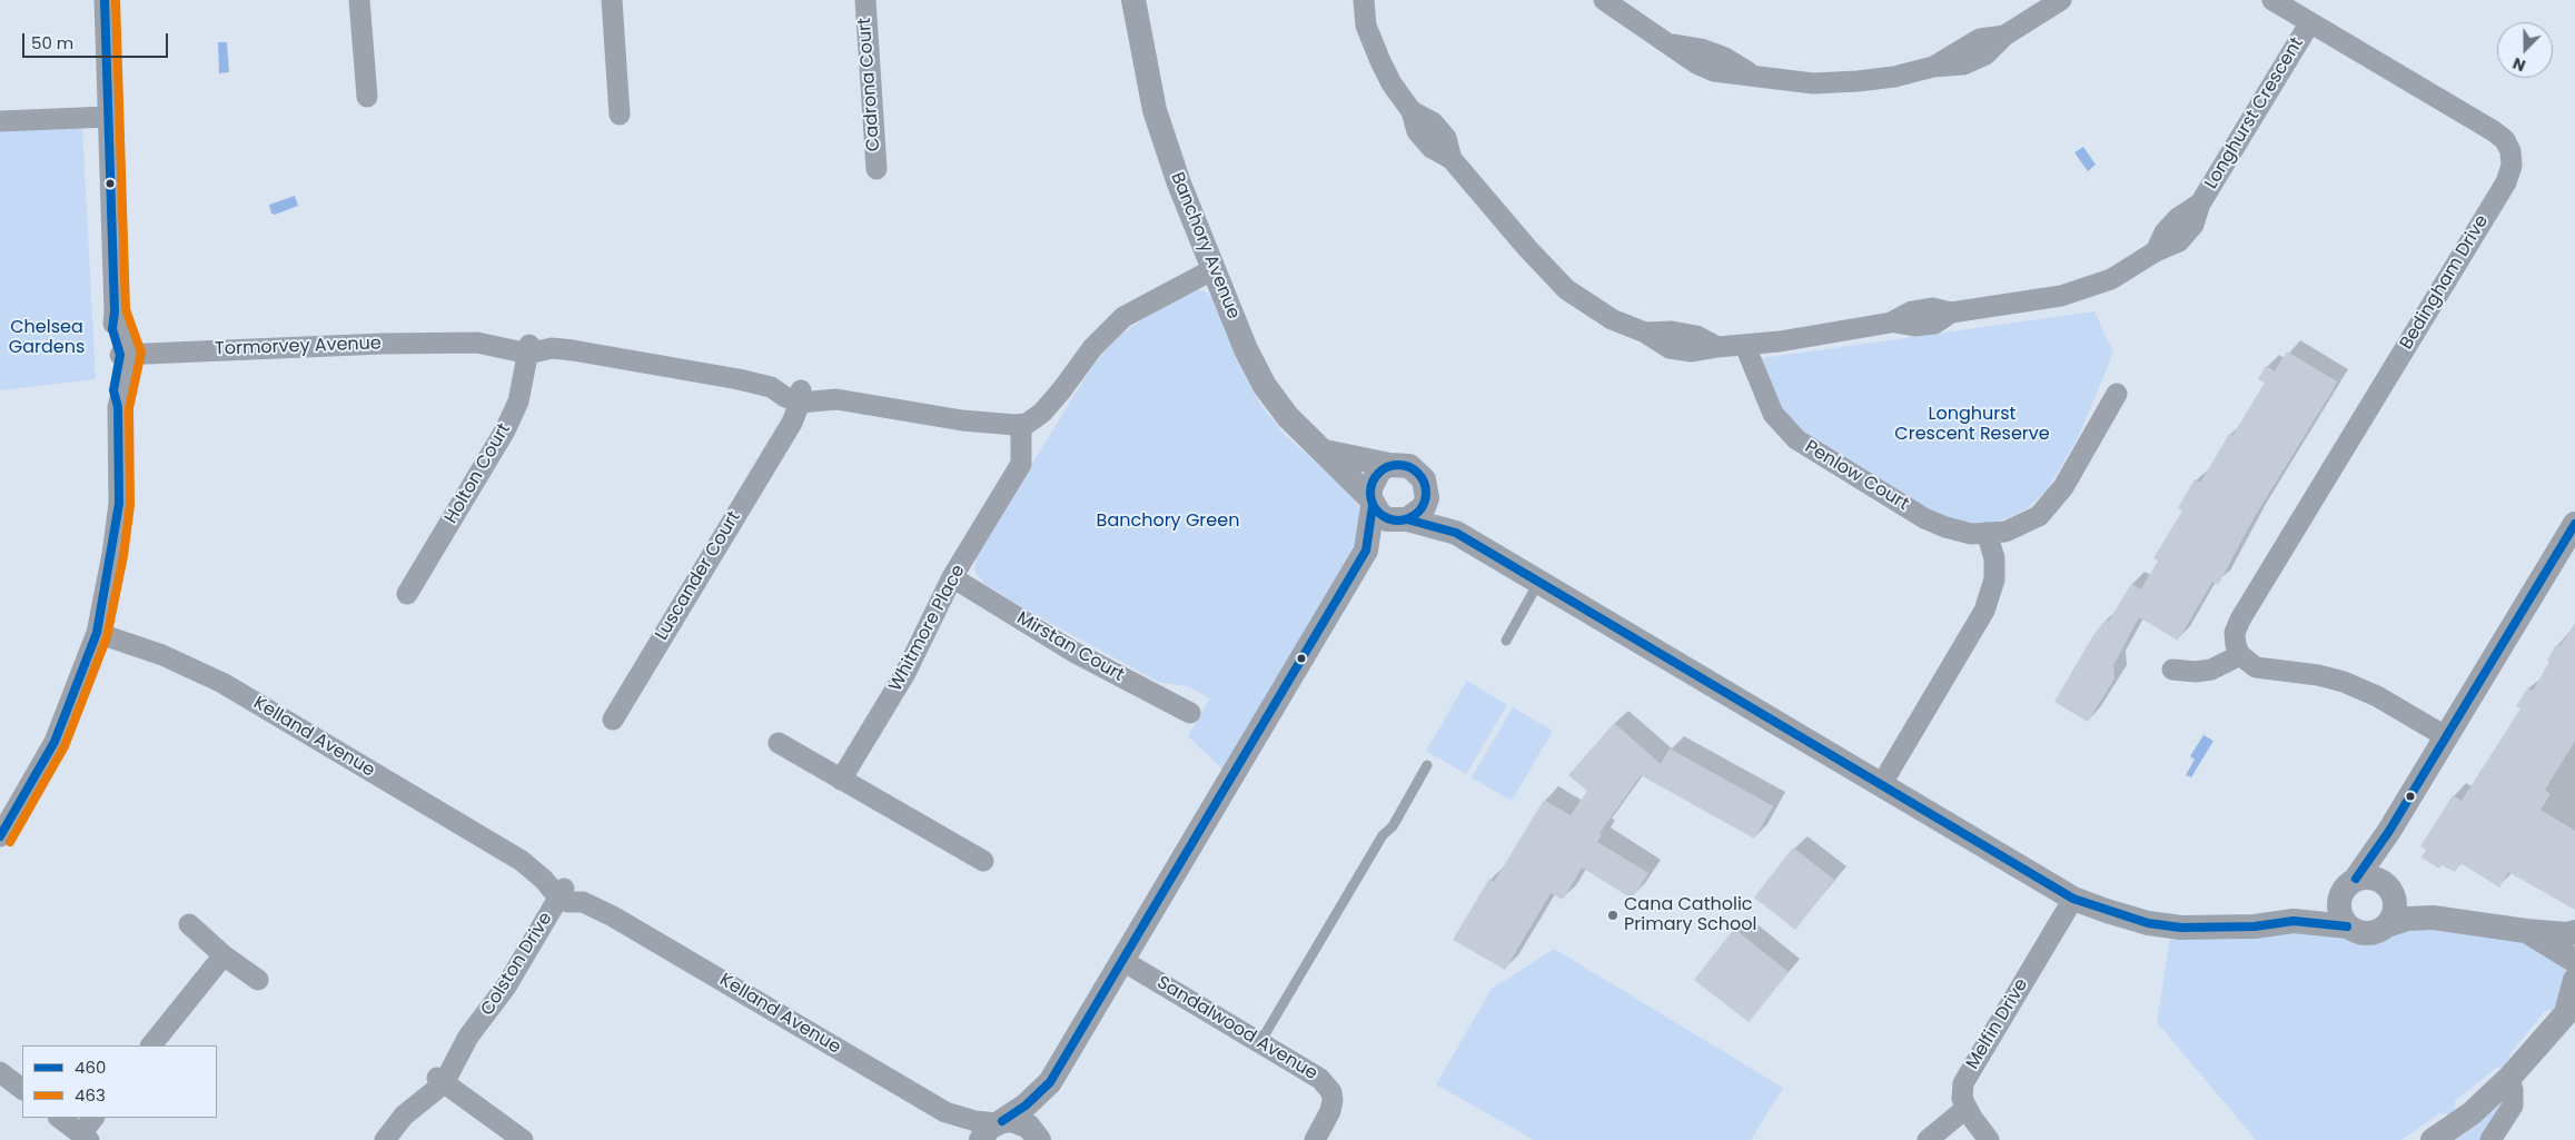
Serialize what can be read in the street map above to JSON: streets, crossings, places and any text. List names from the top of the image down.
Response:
{
  "streets": {
    "street": [
      "Cadrona Court",
      "Longhurst Crescent",
      "Banchory Avenue",
      "Bedingham Drive",
      "Tormorvey Avenue",
      "Holton Court",
      "Penlow Court",
      "Luscander Court",
      "Whitmore Place",
      "Mirstan Court",
      "Kelland Avenue",
      "Colston Drive",
      "Melfin Drive",
      "Sandalwood Avenue"
    ]
  },
  "crossings": [
    ["Longhurst Crescent", "Bedingham Drive"],
    ["Longhurst Crescent", "Penlow Court"],
    ["Tormorvey Avenue", "Holton Court"],
    ["Whitmore Place", "Mirstan Court"],
    ["Kelland Avenue", "Colston Drive"]
  ],
  "parks": ["Chelsea Gardens", "Longhurst Crescent Reserve", "Banchory Green"],
  "places": ["Cana Catholic Primary School"],
  "lines": ["transit line 460", "transit line 463"],
  "legend": ["460", "463"],
  "scale_bar": "50 m",
  "north": "bottom"
}
